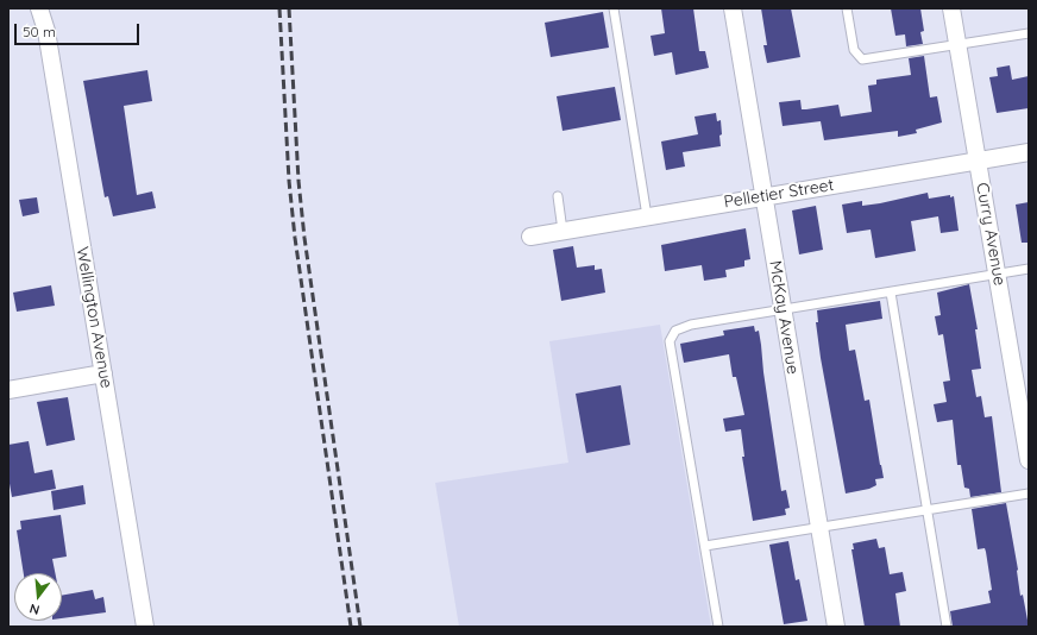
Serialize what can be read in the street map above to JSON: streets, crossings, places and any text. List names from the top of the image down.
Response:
{
  "streets": {
    "street": [
      "Pelletier Street",
      "Curry Avenue",
      "Wellington Avenue",
      "McKay Avenue"
    ]
  },
  "crossings": [
    ["Pelletier Street", "Curry Avenue"],
    ["Pelletier Street", "McKay Avenue"]
  ],
  "scale_bar": "50 m",
  "north": "bottom"
}
